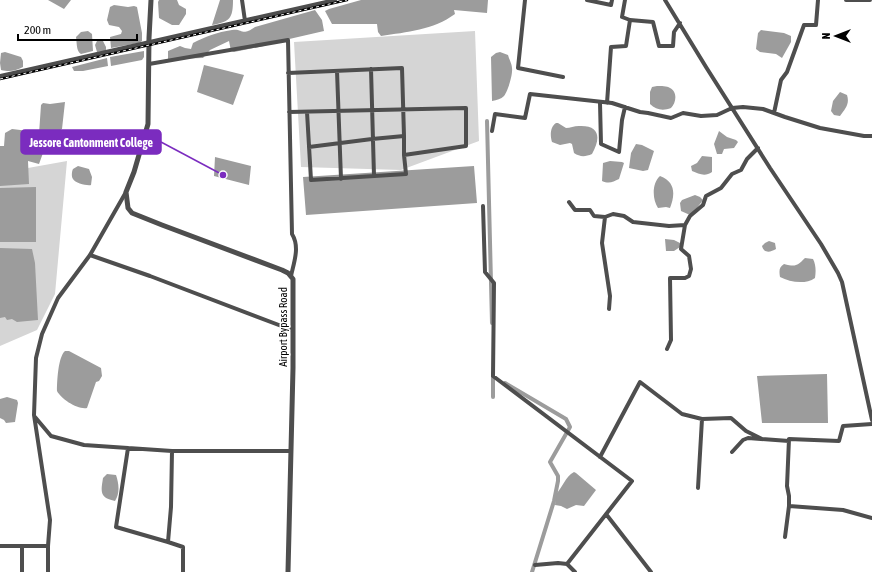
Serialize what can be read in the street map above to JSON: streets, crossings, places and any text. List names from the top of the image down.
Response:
{
  "streets": {
    "street": ["Airport Bypass Road"]
  },
  "places": ["Jessore Cantonment College"],
  "scale_bar": "200 m",
  "north": "left"
}
